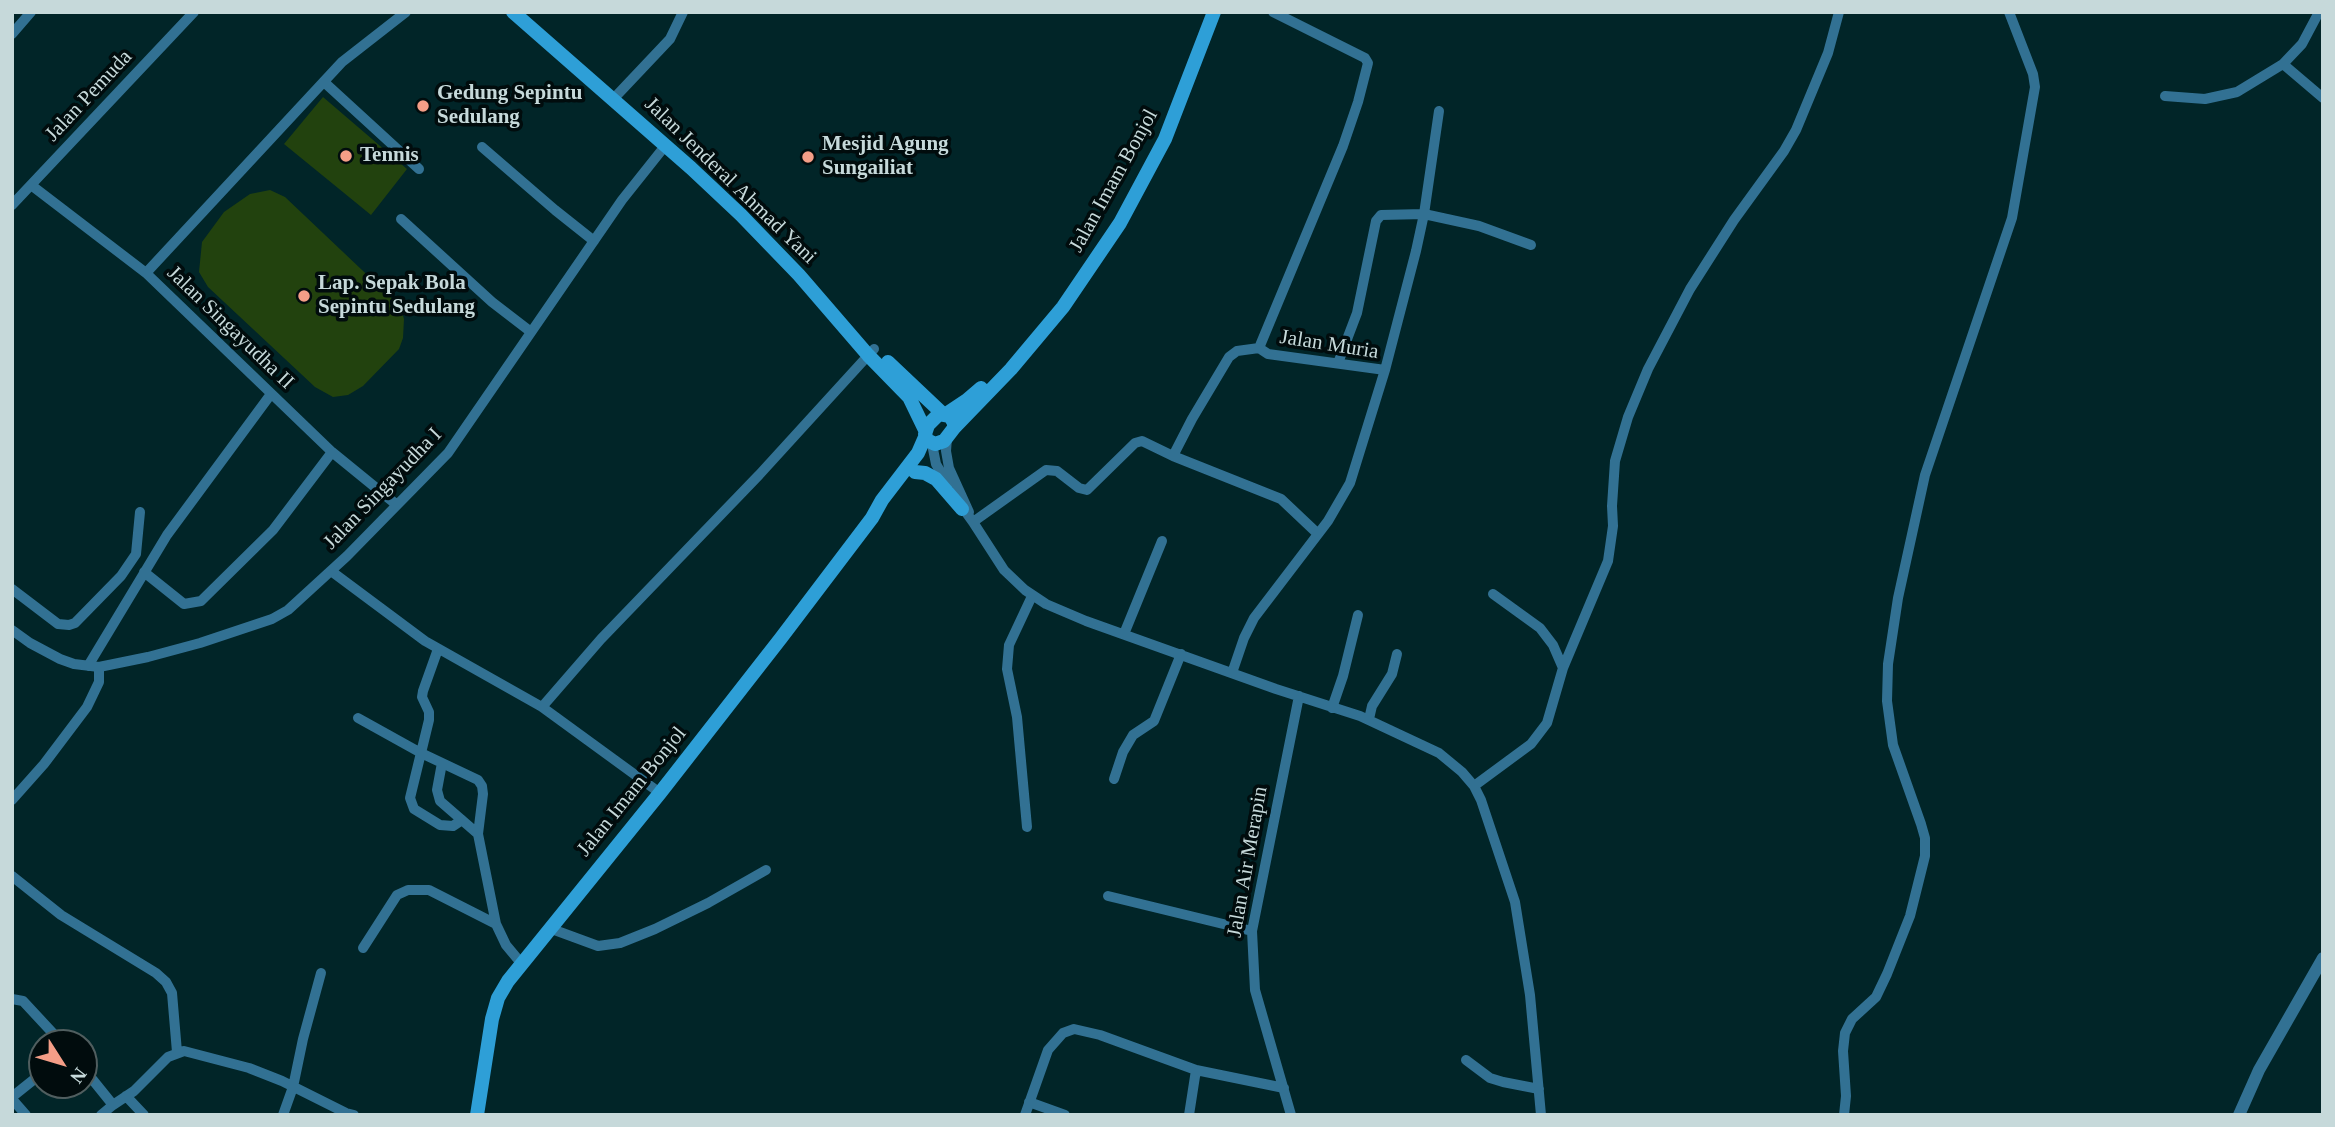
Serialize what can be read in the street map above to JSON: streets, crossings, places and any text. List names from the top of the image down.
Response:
{
  "streets": {
    "main road": ["Jalan Jenderal Ahmad Yani", "Jalan Imam Bonjol"],
    "street": [
      "Jalan Pemuda",
      "Jalan Singayudha II",
      "Jalan Muria",
      "Jalan Singayudha I",
      "Jalan Air Merapin"
    ]
  },
  "crossings": [
    ["Jalan Pemuda", "Jalan Singayudha II"],
    ["Jalan Jenderal Ahmad Yani", "Jalan Imam Bonjol"],
    ["Jalan Jenderal Ahmad Yani", "Jalan Singayudha I"],
    ["Jalan Singayudha II", "Jalan Singayudha I"]
  ],
  "places": [
    "Gedung Sepintu Sedulang",
    "Tennis",
    "Mesjid Agung Sungailiat",
    "Lap. Sepak Bola Sepintu Sedulang"
  ],
  "north": "bottom right"
}
